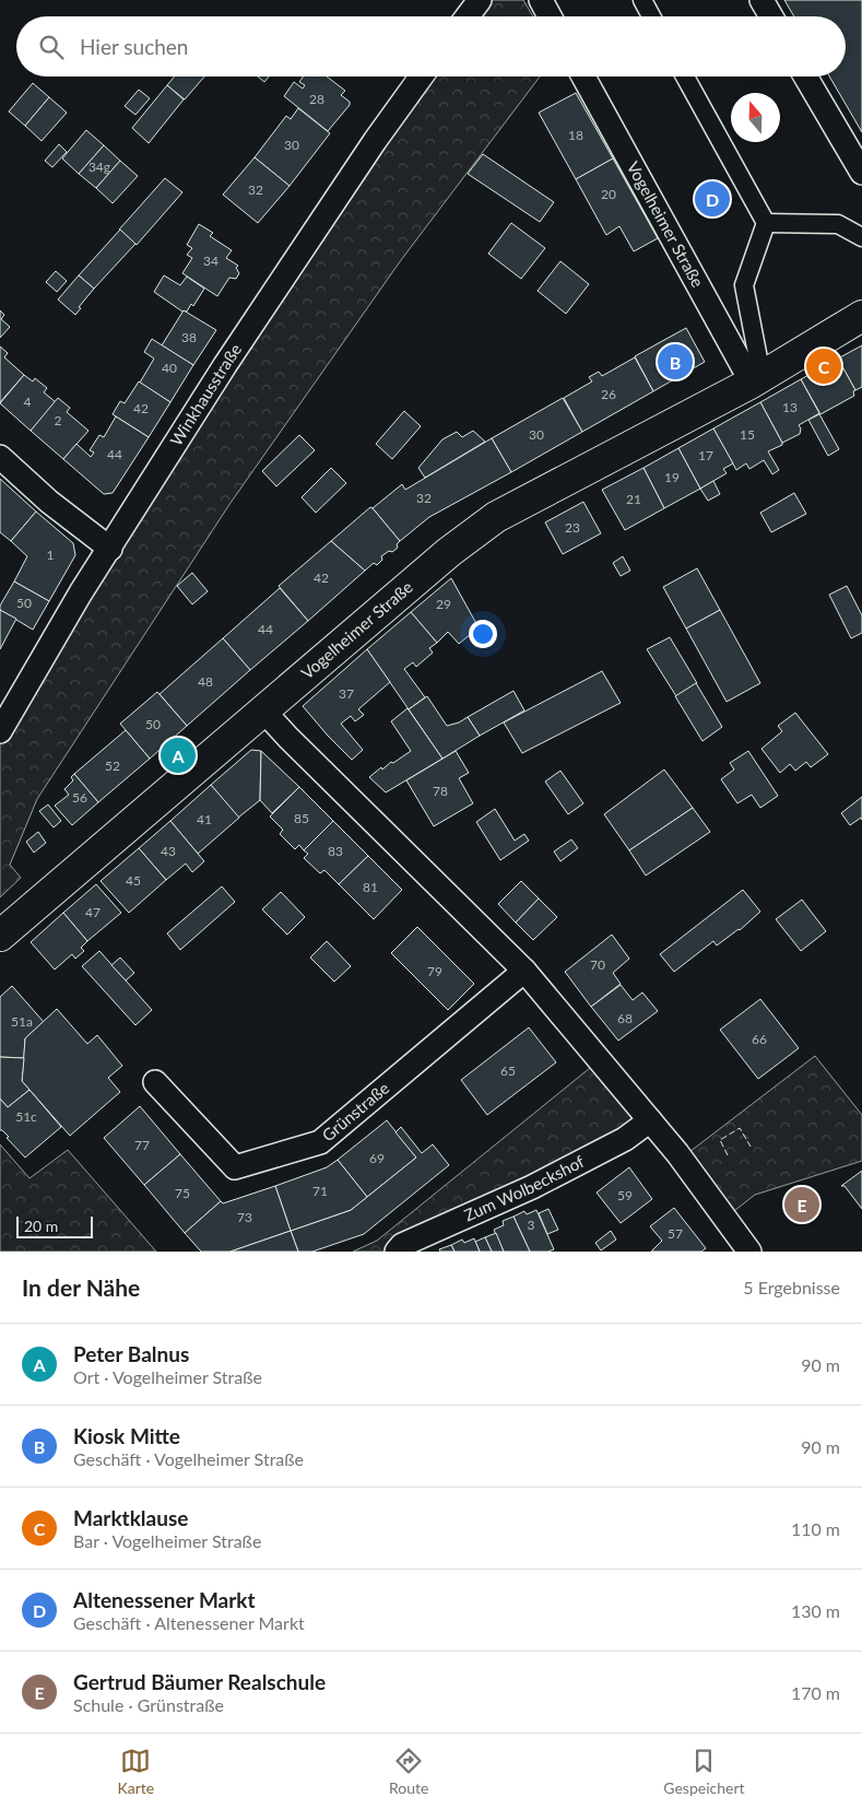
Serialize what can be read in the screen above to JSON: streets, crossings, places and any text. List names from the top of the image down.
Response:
{
  "streets": {
    "main road": ["Vogelheimer Straße"],
    "street": ["Winkhausstraße", "Grünstraße", "Zum Wolbeckshof"]
  },
  "house_numbers": [
    "28",
    "18",
    "30",
    "34g",
    "32",
    "20",
    "34",
    "38",
    "40",
    "26",
    "4",
    "13",
    "42",
    "2",
    "30",
    "15",
    "44",
    "17",
    "19",
    "32",
    "21",
    "23",
    "1",
    "42",
    "50",
    "29",
    "44",
    "48",
    "37",
    "50",
    "52",
    "78",
    "56",
    "85",
    "41",
    "43",
    "83",
    "45",
    "81",
    "47",
    "70",
    "79",
    "68",
    "51a",
    "66",
    "65",
    "51c",
    "77",
    "69",
    "71",
    "75",
    "59",
    "73",
    "3",
    "57"
  ],
  "scale_bar": "20 m",
  "north": "top",
  "page": {
    "search": "Hier suchen",
    "pins": [
      "D",
      "B",
      "C",
      "A",
      "E"
    ],
    "scale": "20 m",
    "heading": ["In der Nähe", "5 Ergebnisse"],
    "list": [
      {
        "mark": "A",
        "name": "Peter Balnus",
        "note": "Ort · Vogelheimer Straße",
        "value": "90 m"
      },
      {
        "mark": "B",
        "name": "Kiosk Mitte",
        "note": "Geschäft · Vogelheimer Straße",
        "value": "90 m"
      },
      {
        "mark": "C",
        "name": "Marktklause",
        "note": "Bar · Vogelheimer Straße",
        "value": "110 m"
      },
      {
        "mark": "D",
        "name": "Altenessener Markt",
        "note": "Geschäft · Altenessener Markt",
        "value": "130 m"
      },
      {
        "mark": "E",
        "name": "Gertrud Bäumer Realschule",
        "note": "Schule · Grünstraße",
        "value": "170 m"
      }
    ],
    "nav": ["Karte", "Route", "Gespeichert"]
  }
}
